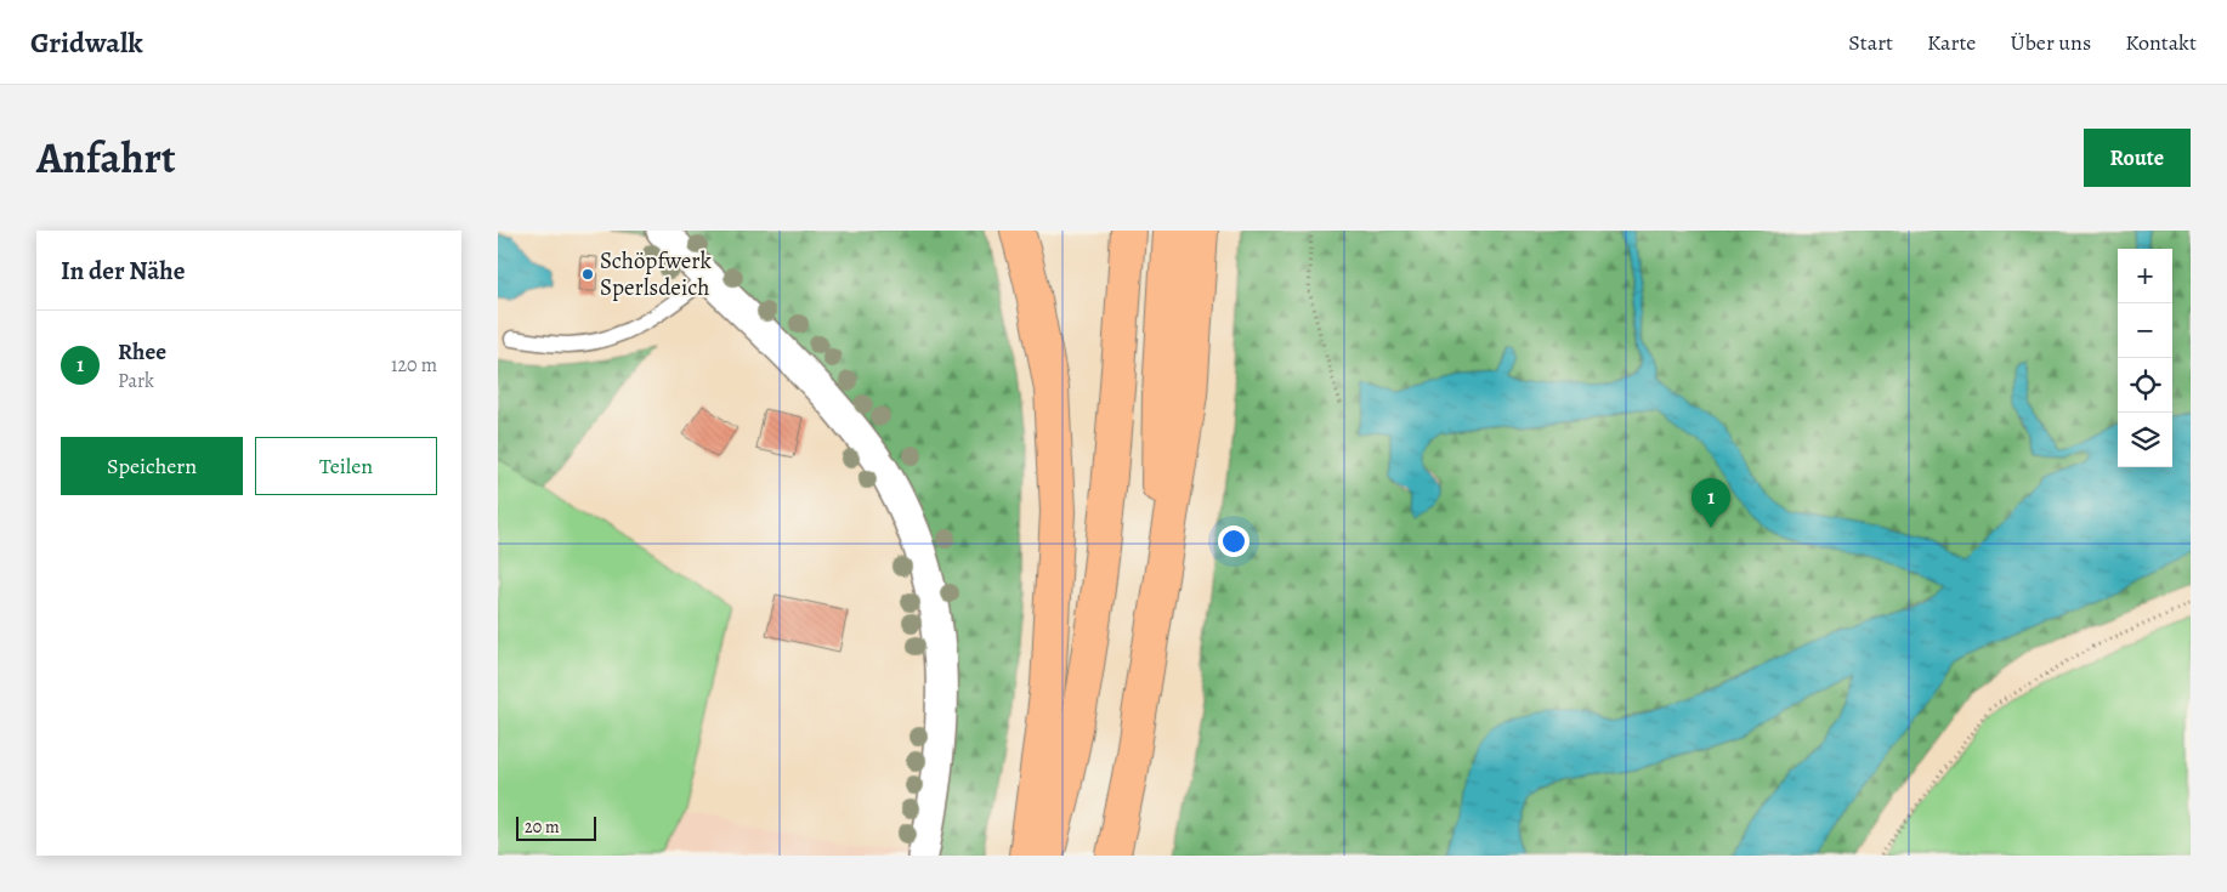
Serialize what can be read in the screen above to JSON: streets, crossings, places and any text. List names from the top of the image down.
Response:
{
  "places": ["Schöpfwerk Sperlsdeich"],
  "scale_bar": "20 m",
  "page": {
    "header": "Gridwalk",
    "nav": [
      "Start",
      "Karte",
      "Über uns",
      "Kontakt"
    ],
    "title": "Anfahrt",
    "buttons": [
      "Route",
      ["Speichern", "Teilen"]
    ],
    "heading": "In der Nähe",
    "map_buttons": ["+", "−"],
    "list": [
      {
        "mark": "1",
        "name": "Rhee",
        "note": "Park",
        "value": "120 m"
      }
    ],
    "pins": "1",
    "scale": "20 m"
  }
}
